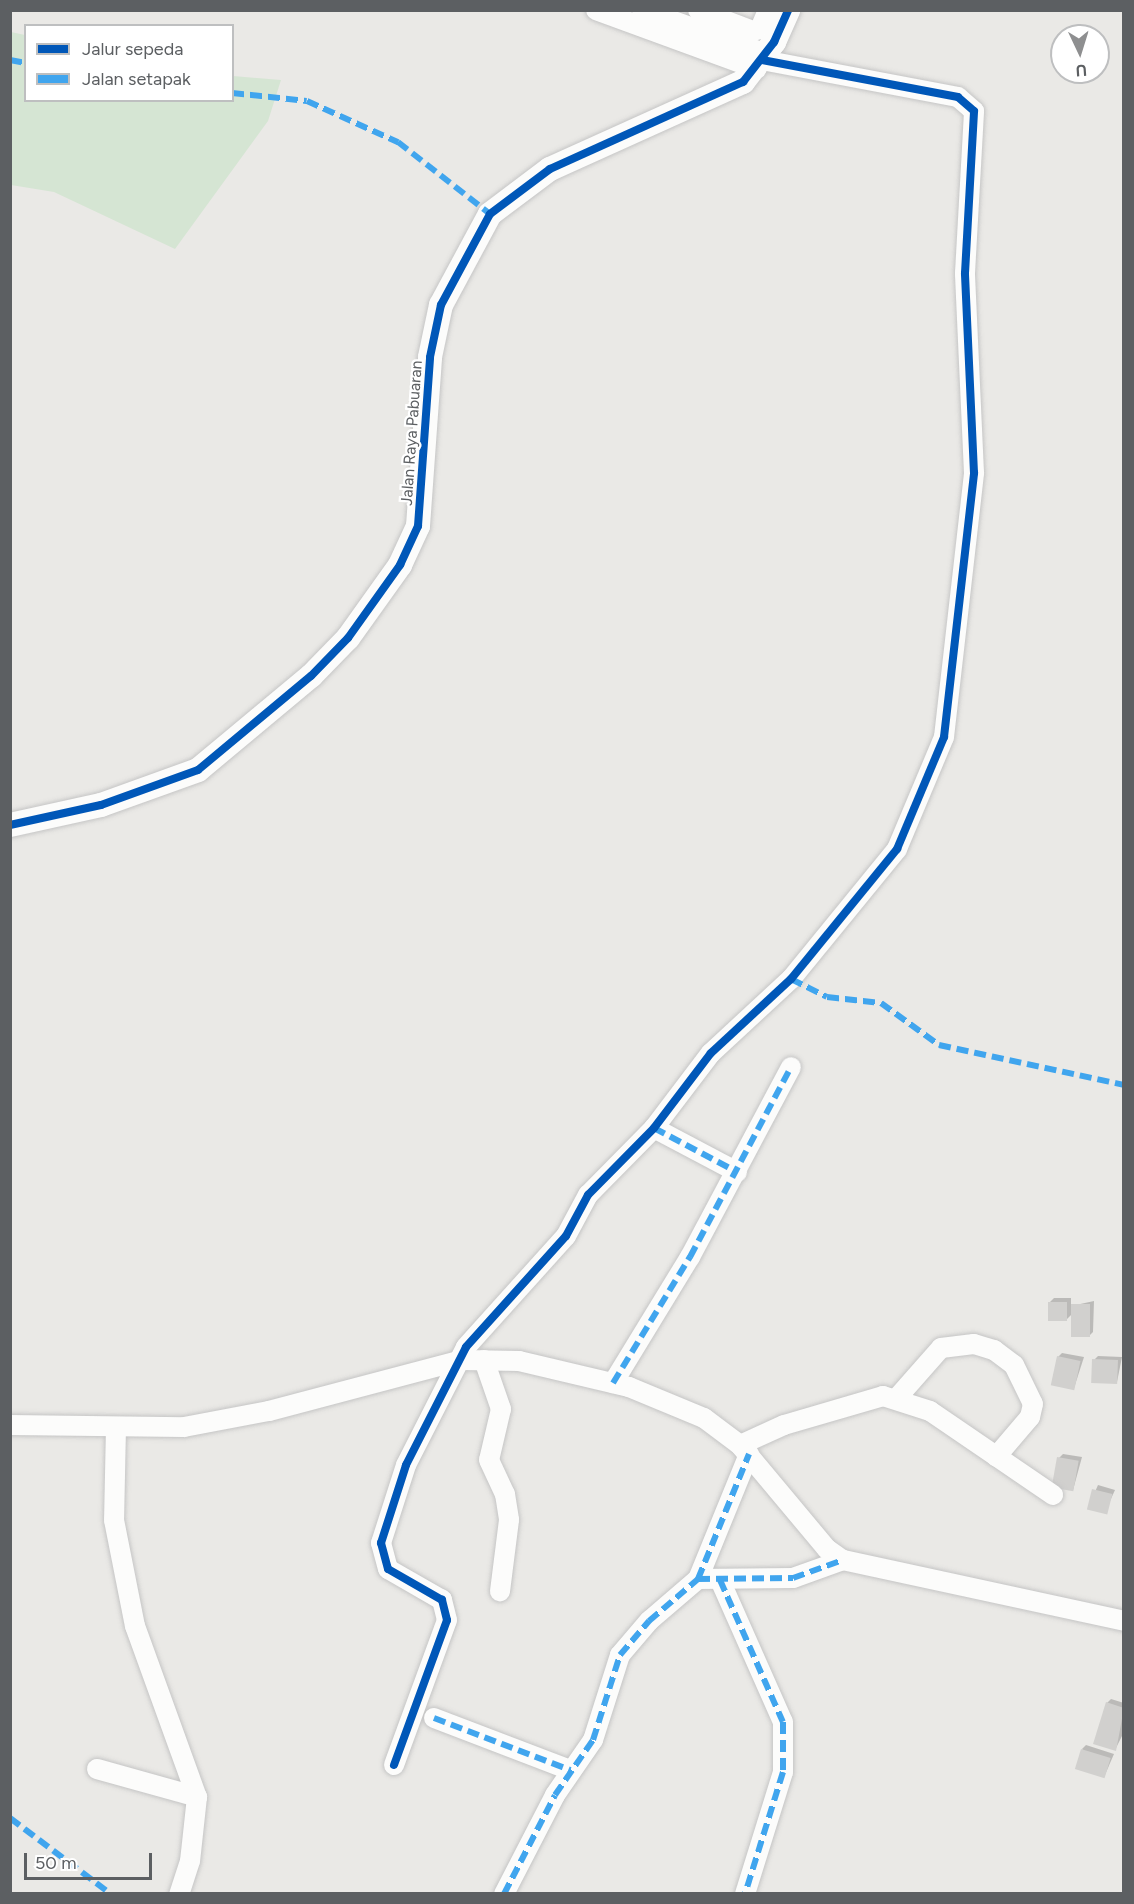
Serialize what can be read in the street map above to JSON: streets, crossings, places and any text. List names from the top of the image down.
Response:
{
  "streets": {
    "street": ["Jalan Raya Pabuaran"]
  },
  "legend": ["Jalur sepeda", "Jalan setapak"],
  "scale_bar": "50 m",
  "north": "bottom"
}
